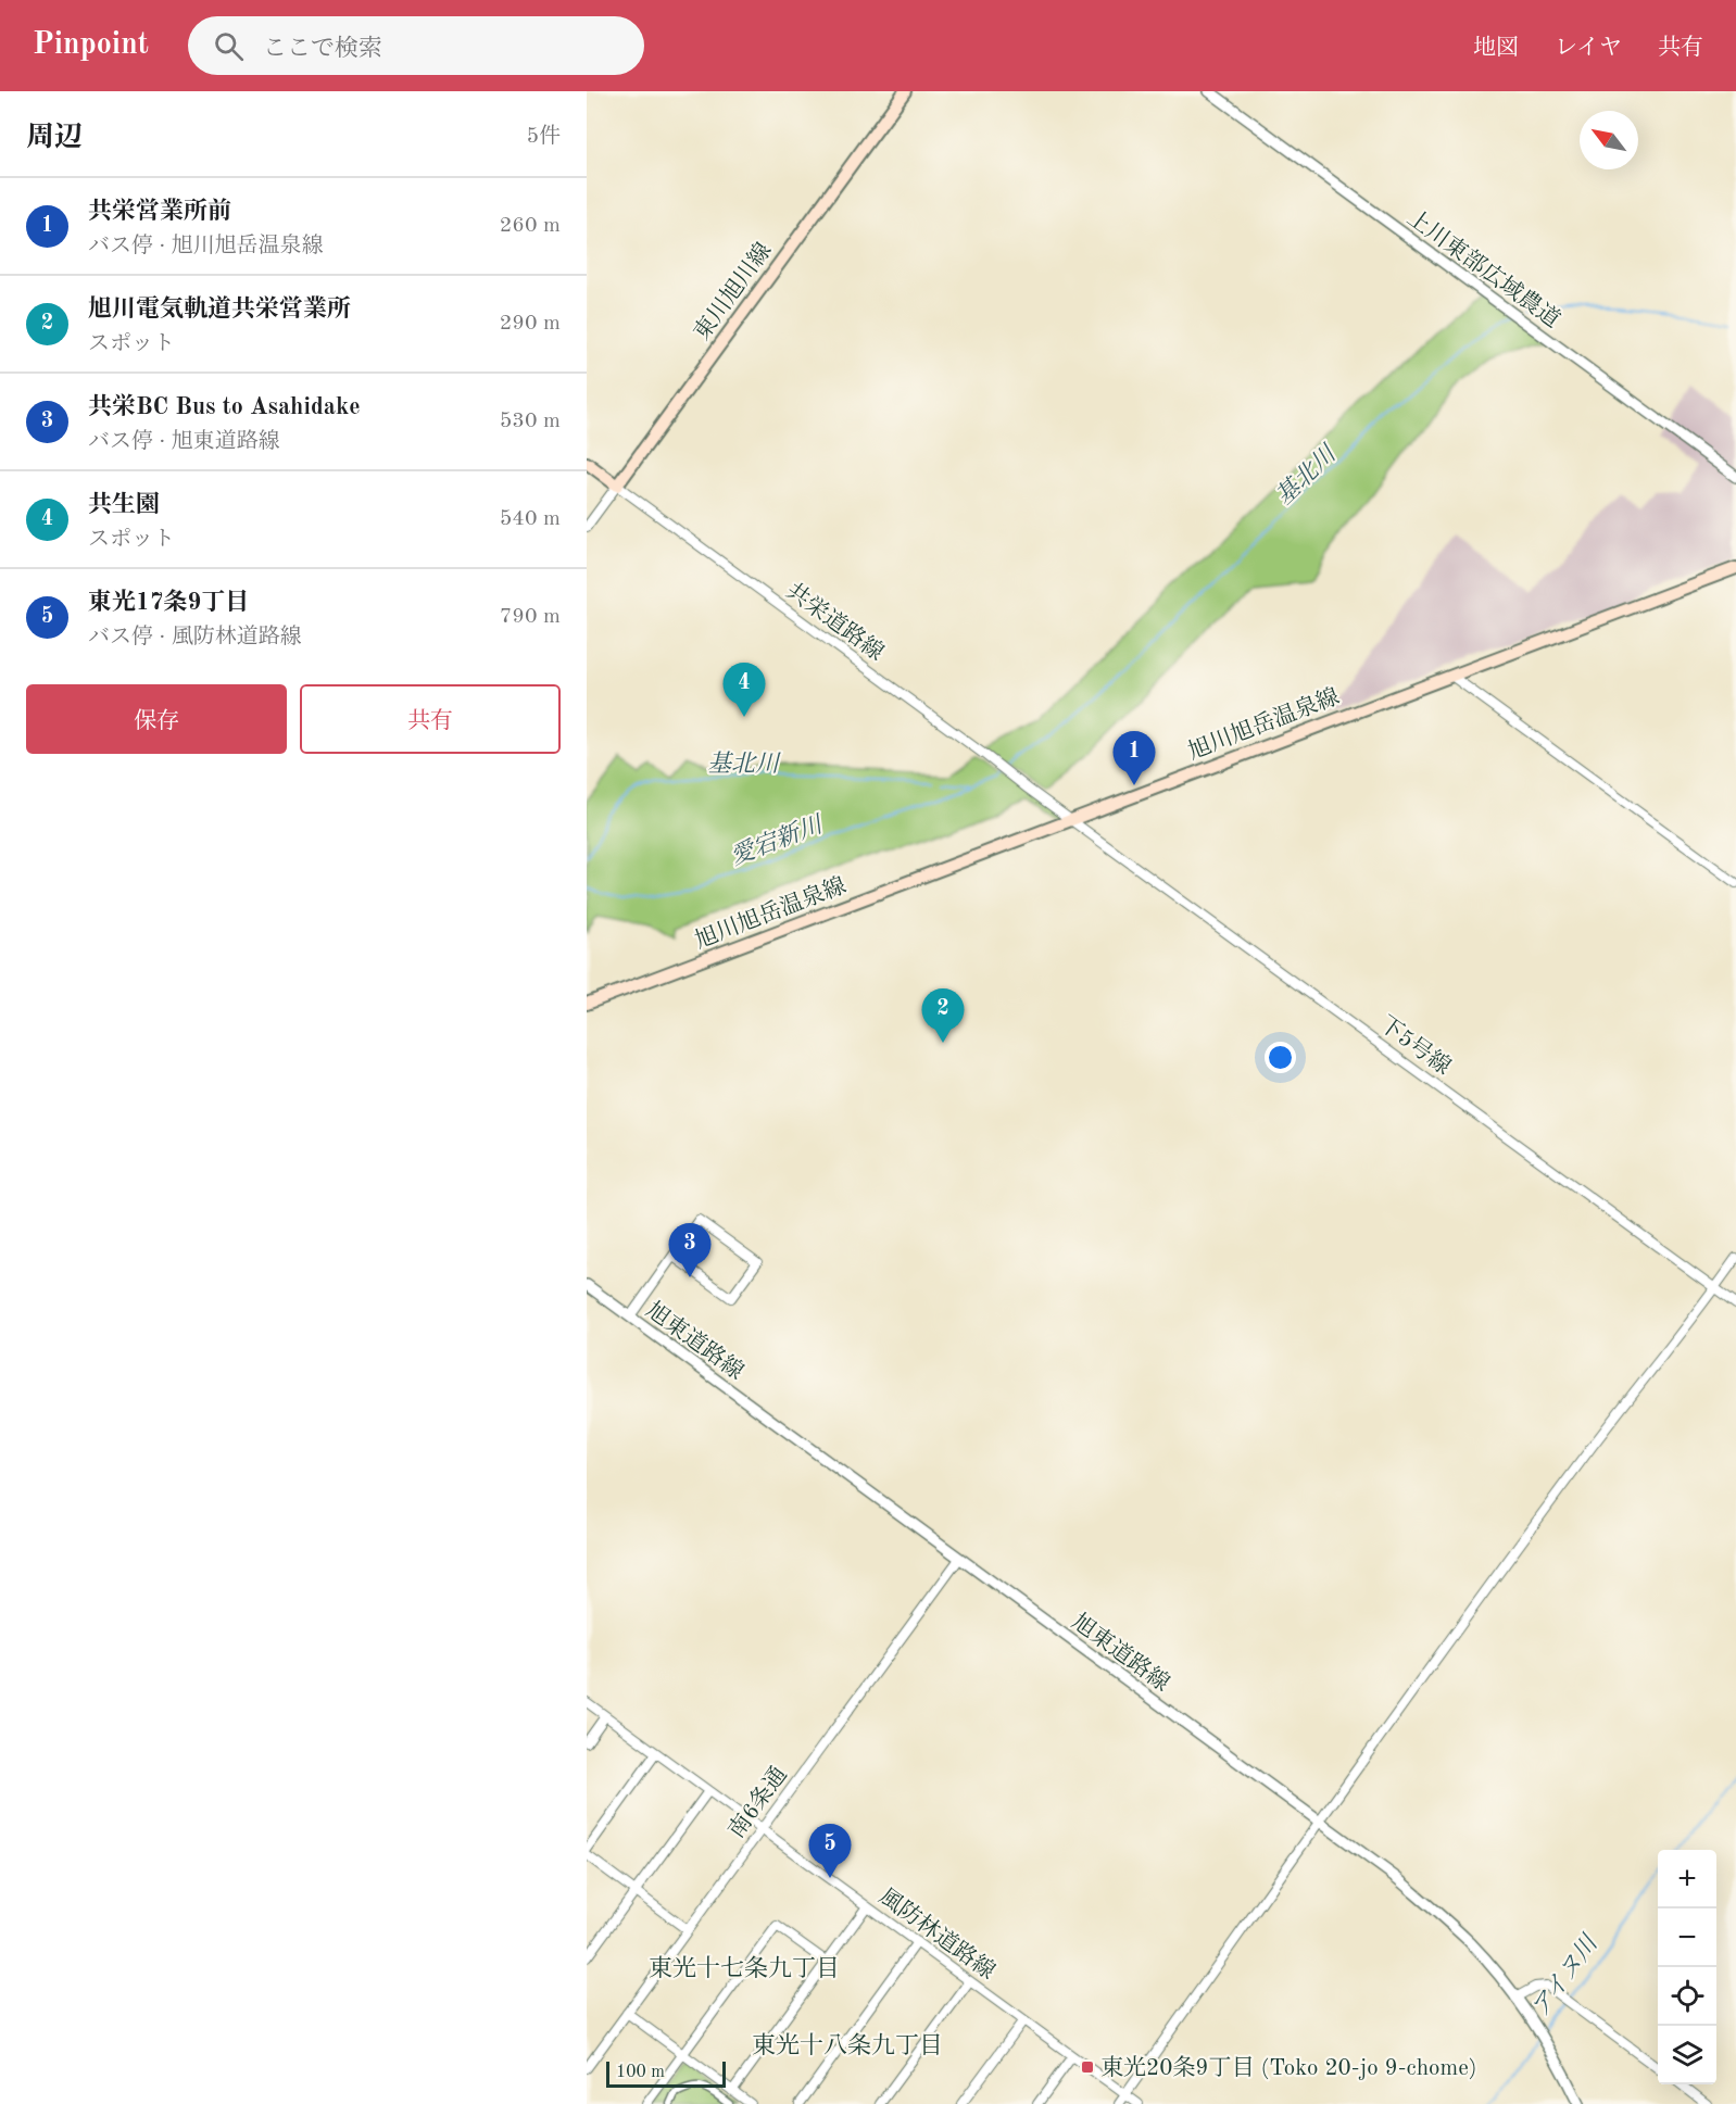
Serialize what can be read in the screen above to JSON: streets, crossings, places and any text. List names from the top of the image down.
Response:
{
  "streets": {
    "main road": ["東川旭川線", "旭川旭岳温泉線"],
    "street": [
      "上川東部広域農道",
      "共栄道路線",
      "下5号線",
      "旭東道路線",
      "南6条通",
      "風防林道路線"
    ]
  },
  "crossings": [
    ["東川旭川線", "共栄道路線"],
    ["共栄道路線", "旭川旭岳温泉線"],
    ["共栄道路線", "下5号線"],
    ["旭川旭岳温泉線", "下5号線"],
    ["旭東道路線", "南6条通"],
    ["南6条通", "風防林道路線"]
  ],
  "districts": ["東光十七条九丁目", "東光十八条九丁目"],
  "water": ["基北川", "愛宕新川", "アイヌ川"],
  "places": {
    "transit": ["東光20条9丁目 (Toko 20-jo 9-chome)"]
  },
  "scale_bar": "100 m",
  "north": "top left",
  "page": {
    "header": "Pinpoint",
    "search": "ここで検索",
    "nav": ["地図", "レイヤ", "共有"],
    "heading": ["周辺", "5件"],
    "list": [
      {
        "mark": "1",
        "name": "共栄営業所前",
        "note": "バス停 · 旭川旭岳温泉線",
        "value": "260 m"
      },
      {
        "mark": "2",
        "name": "旭川電気軌道共栄営業所",
        "note": "スポット",
        "value": "290 m"
      },
      {
        "mark": "3",
        "name": "共栄BC Bus to Asahidake",
        "note": "バス停 · 旭東道路線",
        "value": "530 m"
      },
      {
        "mark": "4",
        "name": "共生園",
        "note": "スポット",
        "value": "540 m"
      },
      {
        "mark": "5",
        "name": "東光17条9丁目",
        "note": "バス停 · 風防林道路線",
        "value": "790 m"
      }
    ],
    "pins": [
      "4",
      "1",
      "2",
      "3",
      "5"
    ],
    "buttons": ["保存", "共有"],
    "map_buttons": ["+", "−"],
    "scale": "100 m"
  }
}
